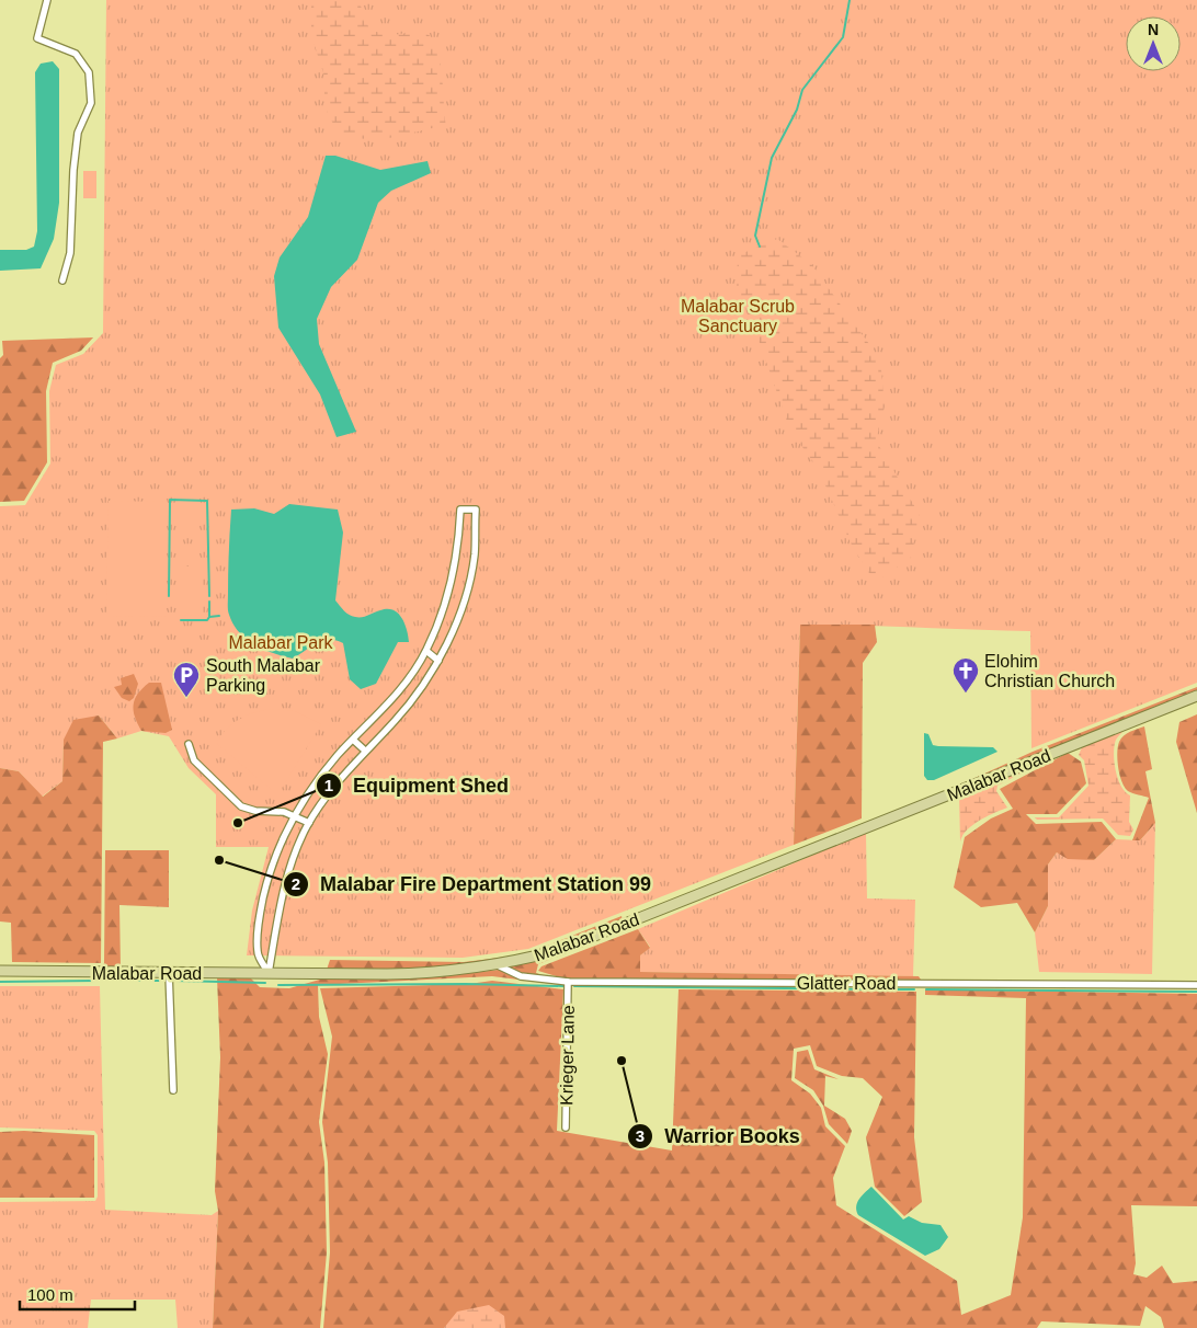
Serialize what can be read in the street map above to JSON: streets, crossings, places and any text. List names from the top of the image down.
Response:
{
  "streets": {
    "main road": ["Malabar Road"],
    "street": ["Glatter Road", "Krieger Lane"]
  },
  "crossings": [
    ["Malabar Road", "Glatter Road"],
    ["Glatter Road", "Krieger Lane"]
  ],
  "parks": ["Malabar Scrub Sanctuary", "Malabar Park"],
  "places": {
    "church": ["Elohim Christian Church"],
    "parking": ["South Malabar Parking"],
    "other": ["Equipment Shed", "Malabar Fire Department Station 99", "Warrior Books"]
  },
  "scale_bar": "100 m",
  "north": "top"
}
